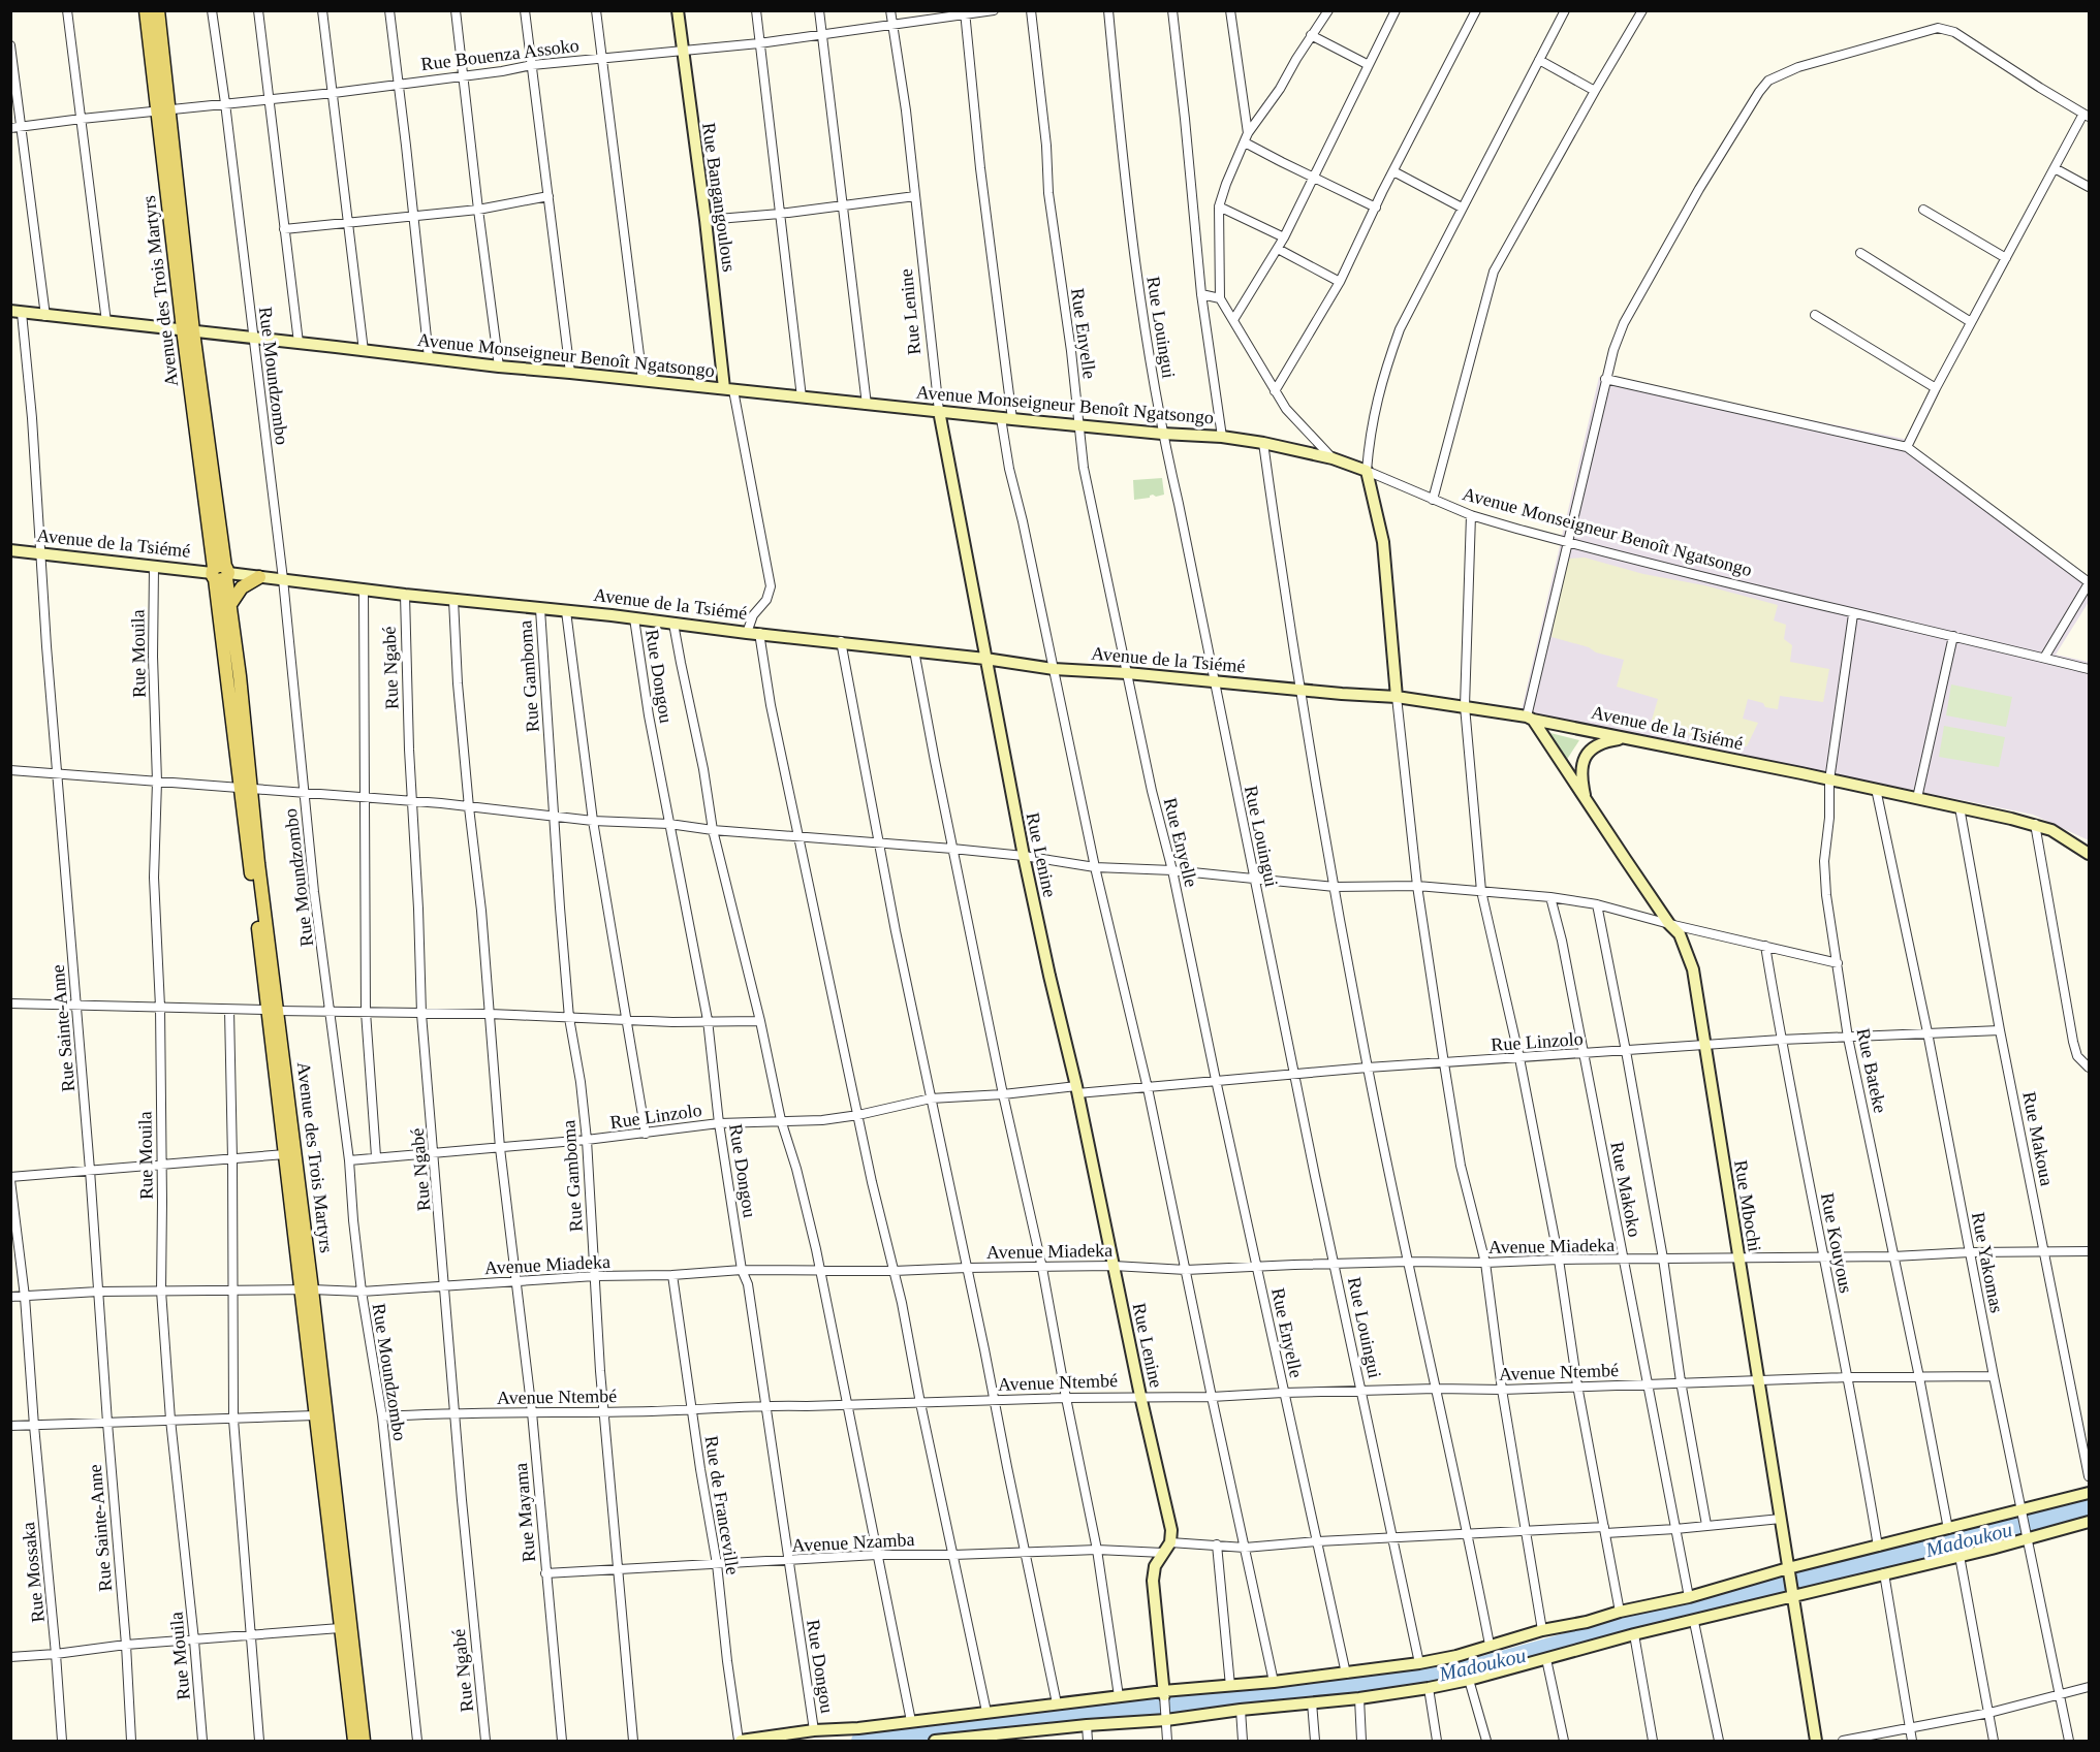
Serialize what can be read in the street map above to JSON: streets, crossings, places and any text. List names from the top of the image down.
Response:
{
  "streets": {
    "main road": [
      "Rue Bangangoulous",
      "Avenue des Trois Martyrs",
      "Rue Lenine",
      "Avenue Monseigneur Benoît Ngatsongo",
      "Avenue de la Tsiémé",
      "Rue Mbochi"
    ],
    "street": [
      "Rue Bouenza Assoko",
      "Rue Louingui",
      "Rue Enyelle",
      "Rue Moundzombo",
      "Rue Mouila",
      "Rue Ngabé",
      "Rue Gamboma",
      "Rue Dongou",
      "Rue Sainte-Anne",
      "Rue Linzolo",
      "Rue Bateke",
      "Rue Makoua",
      "Rue Makoko",
      "Rue Kouyous",
      "Avenue Miadeka",
      "Rue Yakomas",
      "Avenue Ntembé",
      "Rue de Franceville",
      "Rue Mayama",
      "Avenue Nzamba",
      "Rue Mossaka"
    ]
  },
  "crossings": [
    ["Rue Bouenza Assoko", "Rue Bangangoulous"],
    ["Rue Bouenza Assoko", "Avenue des Trois Martyrs"],
    ["Rue Bouenza Assoko", "Rue Lenine"],
    ["Rue Bouenza Assoko", "Rue Moundzombo"],
    ["Rue Bangangoulous", "Avenue Monseigneur Benoît Ngatsongo"],
    ["Avenue des Trois Martyrs", "Avenue Monseigneur Benoît Ngatsongo"],
    ["Avenue des Trois Martyrs", "Avenue de la Tsiémé"],
    ["Avenue des Trois Martyrs", "Avenue Miadeka"],
    ["Rue Lenine", "Avenue Monseigneur Benoît Ngatsongo"],
    ["Rue Lenine", "Avenue de la Tsiémé"],
    ["Rue Lenine", "Rue Linzolo"],
    ["Rue Lenine", "Avenue Miadeka"],
    ["Rue Lenine", "Avenue Ntembé"],
    ["Rue Louingui", "Avenue Monseigneur Benoît Ngatsongo"],
    ["Rue Louingui", "Avenue de la Tsiémé"],
    ["Rue Louingui", "Rue Linzolo"],
    ["Rue Louingui", "Avenue Miadeka"],
    ["Rue Louingui", "Avenue Ntembé"],
    ["Rue Enyelle", "Avenue Monseigneur Benoît Ngatsongo"],
    ["Rue Enyelle", "Avenue de la Tsiémé"],
    ["Rue Enyelle", "Rue Linzolo"],
    ["Rue Enyelle", "Avenue Miadeka"],
    ["Rue Enyelle", "Avenue Ntembé"],
    ["Avenue Monseigneur Benoît Ngatsongo", "Rue Moundzombo"],
    ["Avenue Monseigneur Benoît Ngatsongo", "Rue Sainte-Anne"],
    ["Avenue Monseigneur Benoît Ngatsongo", "Rue Bateke"],
    ["Rue Moundzombo", "Avenue de la Tsiémé"],
    ["Rue Moundzombo", "Rue Linzolo"],
    ["Rue Moundzombo", "Avenue Miadeka"],
    ["Rue Moundzombo", "Avenue Ntembé"],
    ["Avenue de la Tsiémé", "Rue Mouila"],
    ["Avenue de la Tsiémé", "Rue Ngabé"],
    ["Avenue de la Tsiémé", "Rue Gamboma"],
    ["Avenue de la Tsiémé", "Rue Dongou"],
    ["Avenue de la Tsiémé", "Rue Sainte-Anne"],
    ["Avenue de la Tsiémé", "Rue Bateke"],
    ["Avenue de la Tsiémé", "Rue Makoua"],
    ["Avenue de la Tsiémé", "Rue Mbochi"],
    ["Avenue de la Tsiémé", "Rue Yakomas"],
    ["Avenue de la Tsiémé", "Rue Mayama"],
    ["Rue Mouila", "Avenue Miadeka"],
    ["Rue Ngabé", "Rue Linzolo"],
    ["Rue Ngabé", "Avenue Miadeka"],
    ["Rue Ngabé", "Avenue Ntembé"],
    ["Rue Gamboma", "Rue Linzolo"],
    ["Rue Gamboma", "Avenue Miadeka"],
    ["Rue Gamboma", "Avenue Ntembé"],
    ["Rue Gamboma", "Avenue Nzamba"],
    ["Rue Dongou", "Rue Linzolo"],
    ["Rue Dongou", "Avenue Miadeka"],
    ["Rue Dongou", "Avenue Ntembé"],
    ["Rue Dongou", "Avenue Nzamba"],
    ["Rue Sainte-Anne", "Avenue Miadeka"],
    ["Rue Linzolo", "Rue Bateke"],
    ["Rue Linzolo", "Rue Makoua"],
    ["Rue Linzolo", "Rue Makoko"],
    ["Rue Linzolo", "Rue Mbochi"],
    ["Rue Linzolo", "Rue Kouyous"],
    ["Rue Linzolo", "Rue Yakomas"],
    ["Rue Linzolo", "Rue Mayama"],
    ["Rue Bateke", "Avenue Miadeka"],
    ["Rue Bateke", "Avenue Ntembé"],
    ["Rue Makoua", "Avenue Miadeka"],
    ["Rue Makoko", "Avenue Miadeka"],
    ["Rue Makoko", "Avenue Ntembé"],
    ["Rue Mbochi", "Avenue Miadeka"],
    ["Rue Mbochi", "Avenue Ntembé"],
    ["Rue Kouyous", "Avenue Miadeka"],
    ["Rue Kouyous", "Avenue Ntembé"],
    ["Avenue Miadeka", "Rue Yakomas"],
    ["Avenue Miadeka", "Rue de Franceville"],
    ["Avenue Miadeka", "Rue Mayama"],
    ["Avenue Miadeka", "Rue Mossaka"],
    ["Rue Yakomas", "Avenue Ntembé"],
    ["Avenue Ntembé", "Rue de Franceville"],
    ["Avenue Ntembé", "Rue Mayama"],
    ["Rue de Franceville", "Avenue Nzamba"],
    ["Rue Mayama", "Avenue Nzamba"]
  ],
  "water": ["Madoukou"]
}
